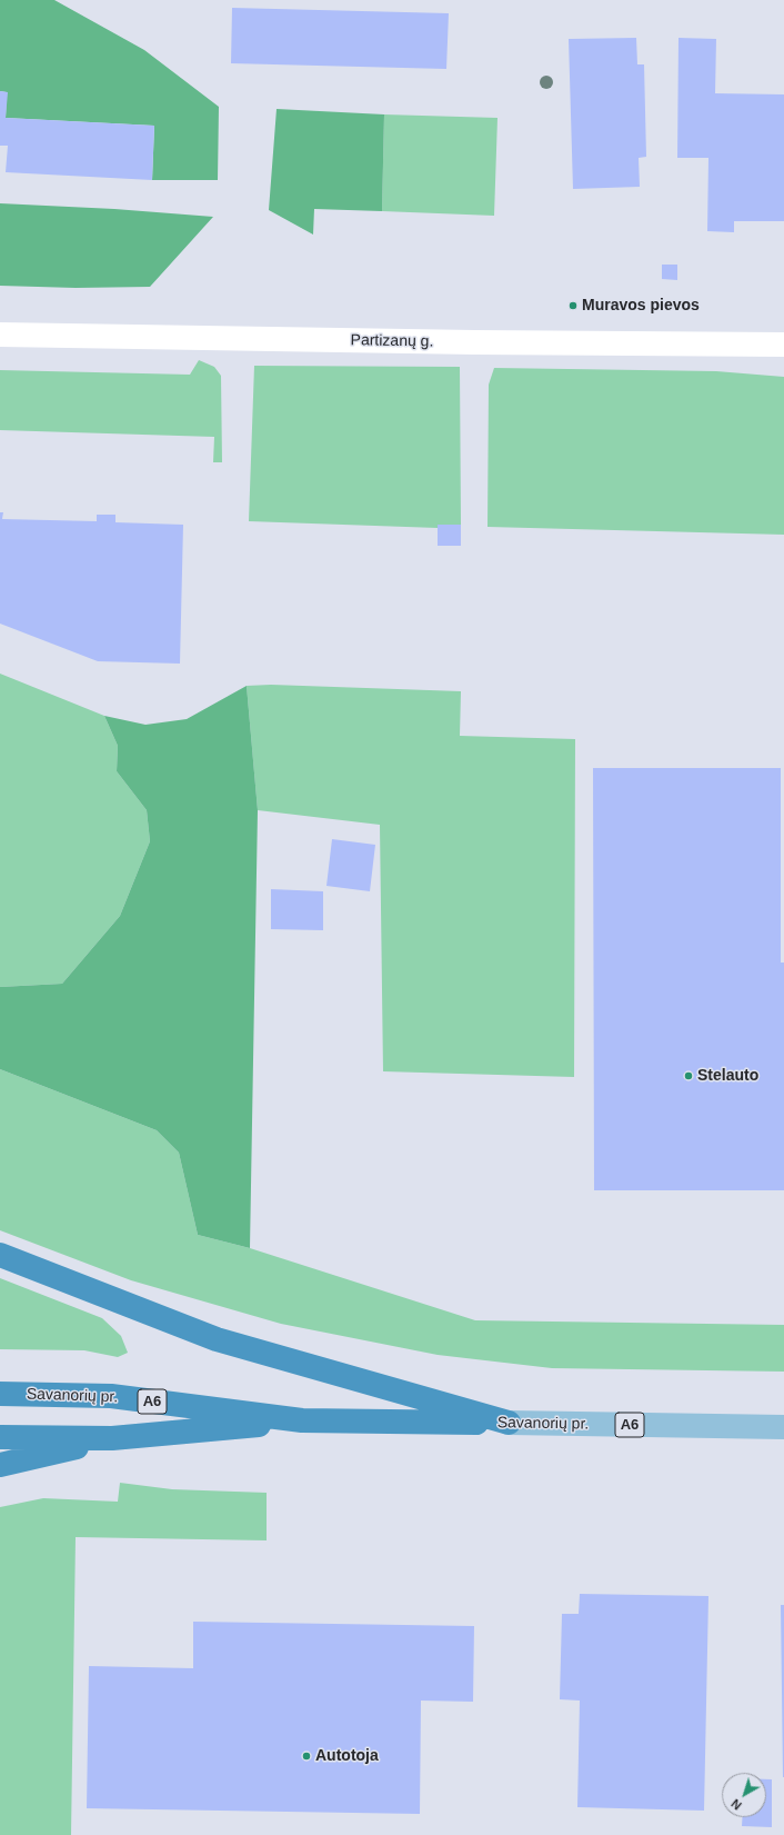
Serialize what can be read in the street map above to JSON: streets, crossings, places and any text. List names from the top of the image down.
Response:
{
  "streets": {
    "highway": ["Savanorių pr.", "A6"],
    "street": ["Partizanų g."]
  },
  "places": ["Muravos pievos", "Stelauto", "Autotoja"],
  "north": "bottom left"
}
